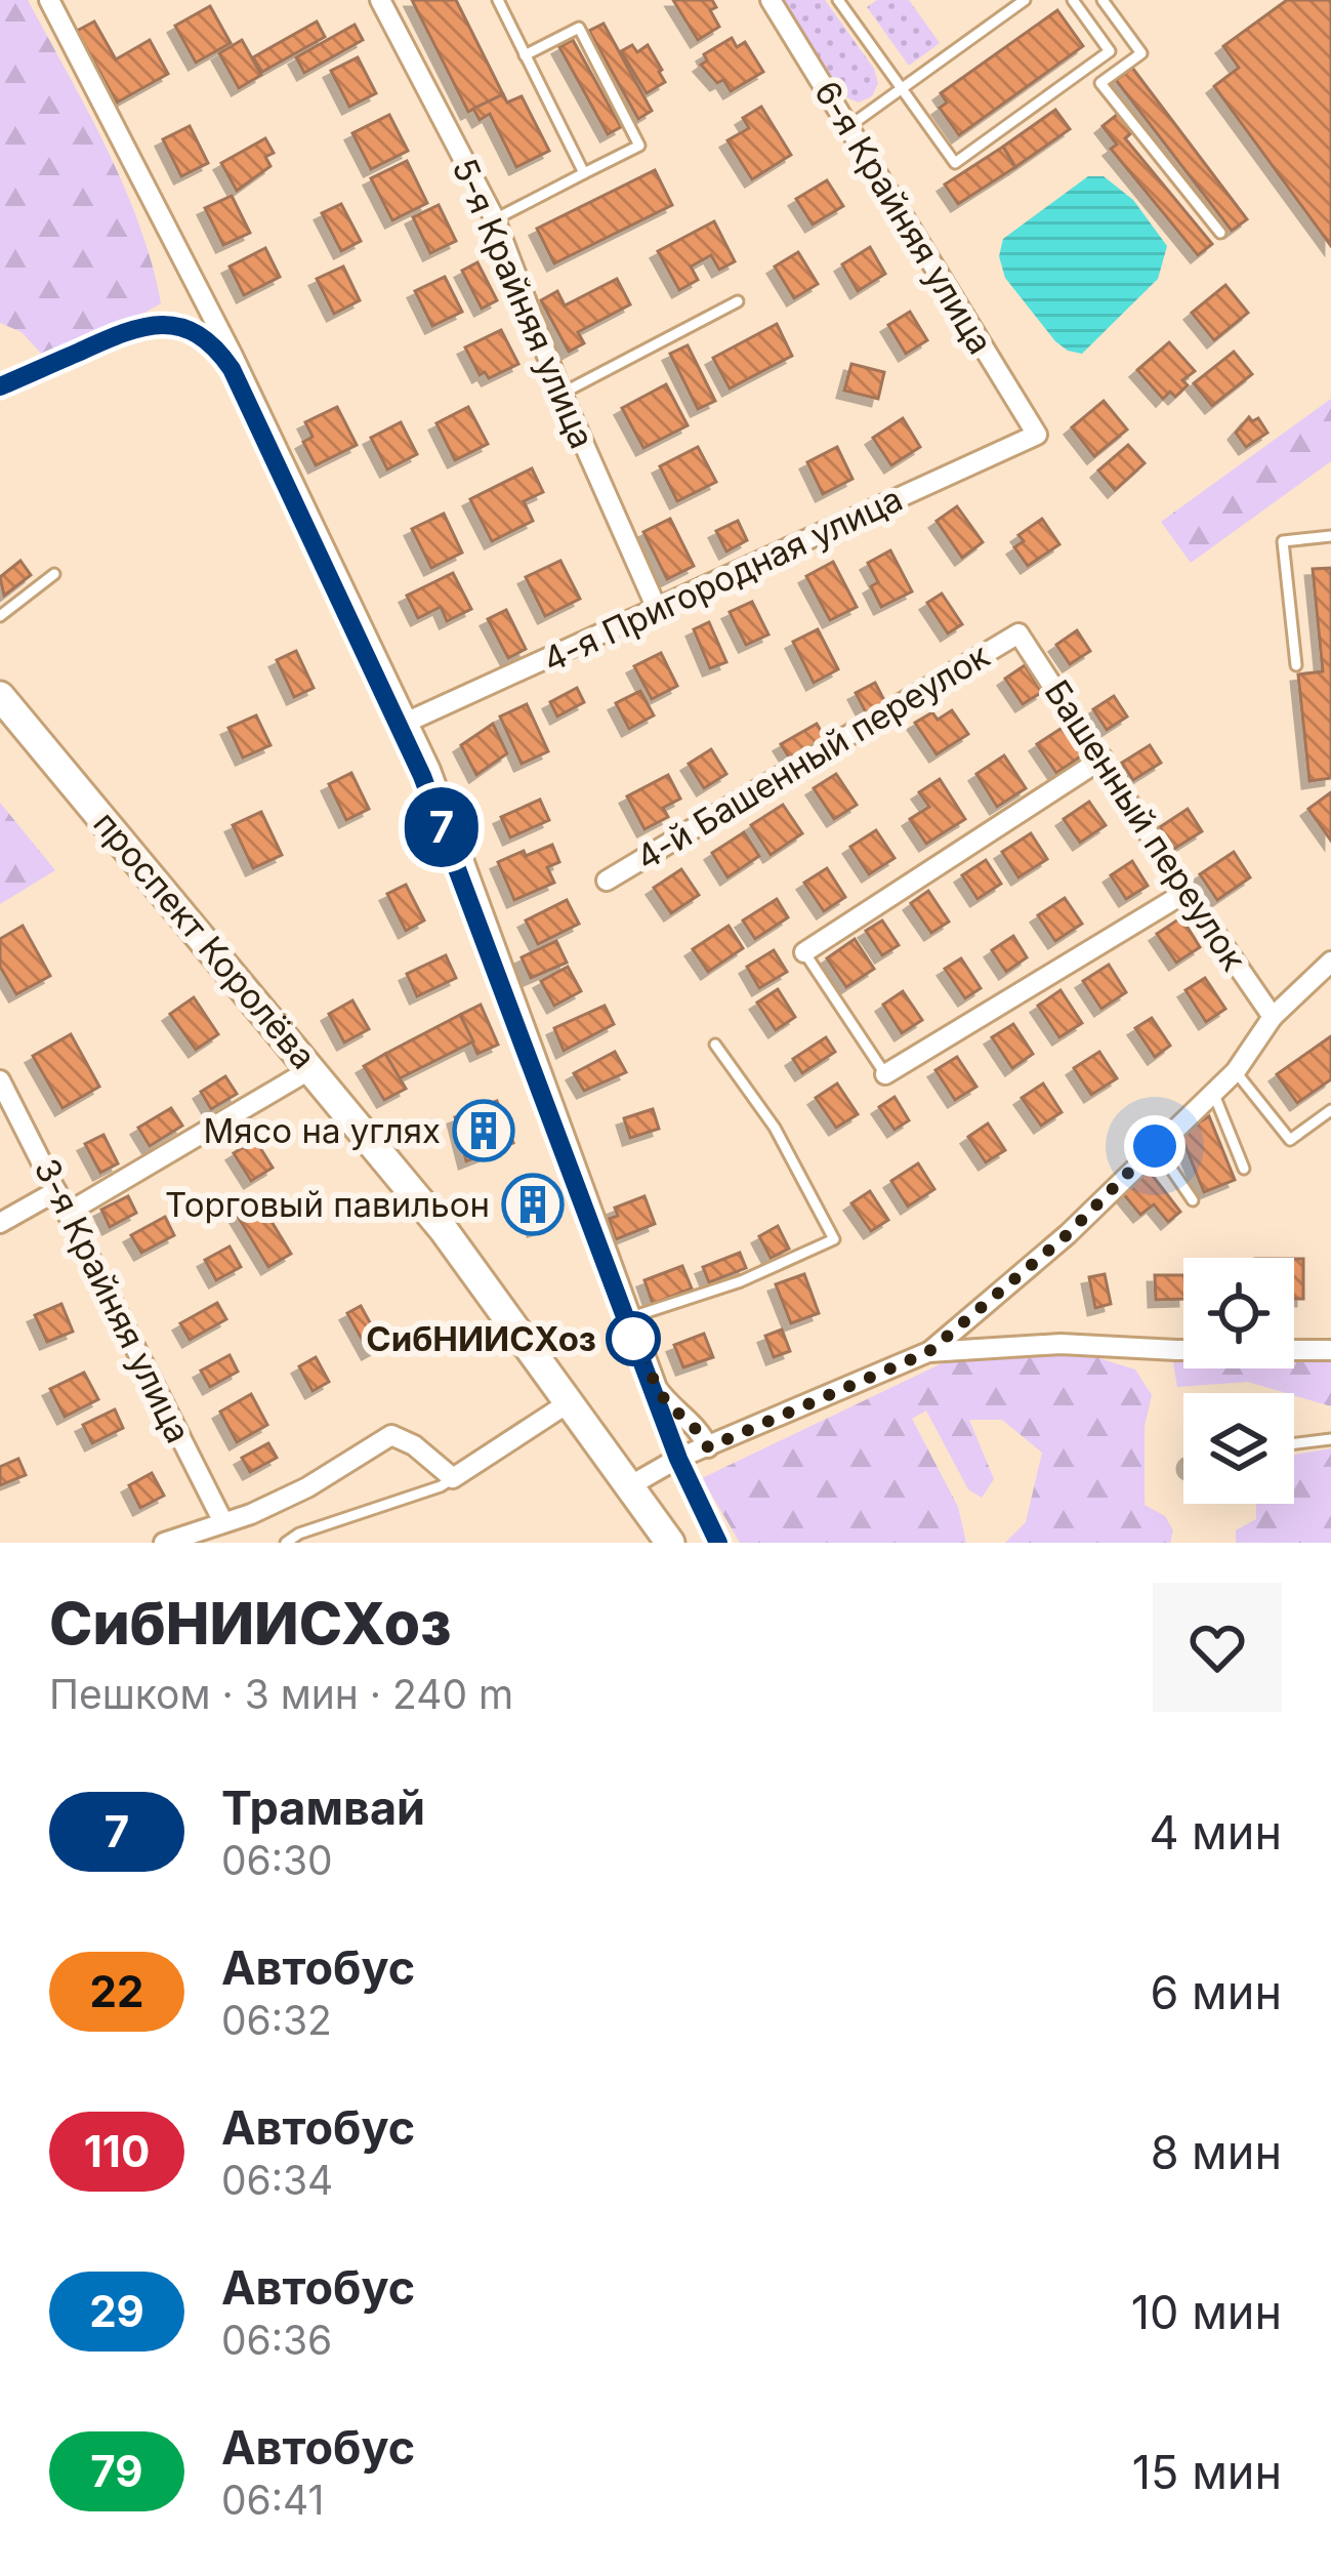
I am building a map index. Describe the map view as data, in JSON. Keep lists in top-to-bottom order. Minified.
{"streets":{"main road":["проспект Королёва"],"street":["6-я Крайняя улица","5-я Крайняя улица","4-я Пригородная улица","4-й Башенный переулок","Башенный переулок","3-я Крайняя улица"]},"crossings":[["6-я Крайняя улица","4-я Пригородная улица"],["5-я Крайняя улица","4-я Пригородная улица"],["4-й Башенный переулок","Башенный переулок"]],"places":{"building":["Мясо на углях","Торговый павильон"],"other":["СибНИИСХоз"]},"lines":["tram line 7"],"page":{"on_map":"7","heading":["СибНИИСХоз","Пешком · 3 мин · 240 m"],"list":[{"mark":"7","name":"Трамвай","note":"06:30","value":"4 мин"},{"mark":"22","name":"Автобус","note":"06:32","value":"6 мин"},{"mark":"110","name":"Автобус","note":"06:34","value":"8 мин"},{"mark":"29","name":"Автобус","note":"06:36","value":"10 мин"},{"mark":"79","name":"Автобус","note":"06:41","value":"15 мин"}]}}
